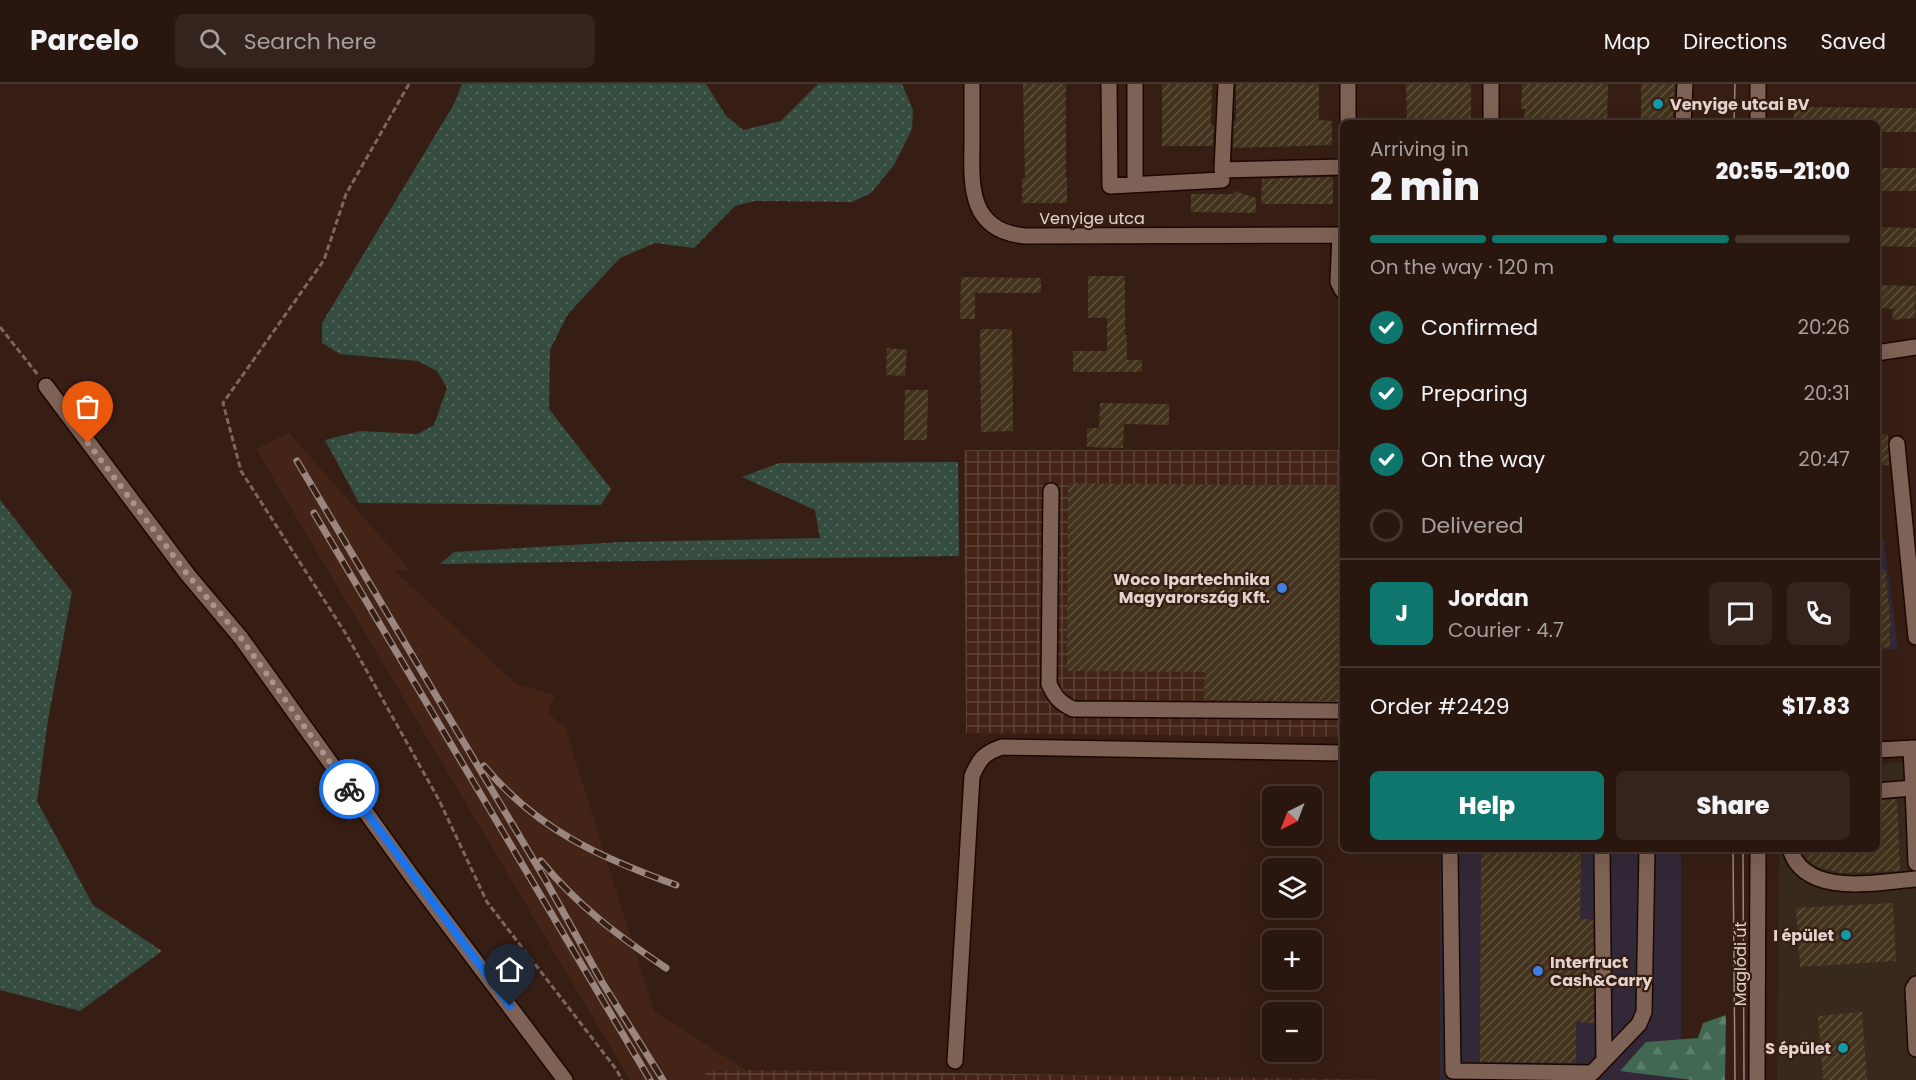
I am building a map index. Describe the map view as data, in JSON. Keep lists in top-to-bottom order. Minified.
{"streets":{"street":["Venyige utca","Maglódi út"]},"places":["Venyige utcai BV","Woco Ipartechnika Magyarország Kft.","I épület","Interfruct Cash&Carry","S épület"],"north":"bottom left","page":{"header":"Parcelo","search":"Search here","nav":["Map","Directions","Saved"],"heading":["2 min","Arriving in","20:55–21:00"],"panel":["Jordan","Courier · 4.7","Order #2429","$17.83"],"bar":"On the way · 120 m","list":[["Confirmed","20:26"],["Preparing","20:31"],["On the way","20:47"],"Delivered"],"round":"J","buttons":["Help","Share"],"map_buttons":["+","−"]}}
